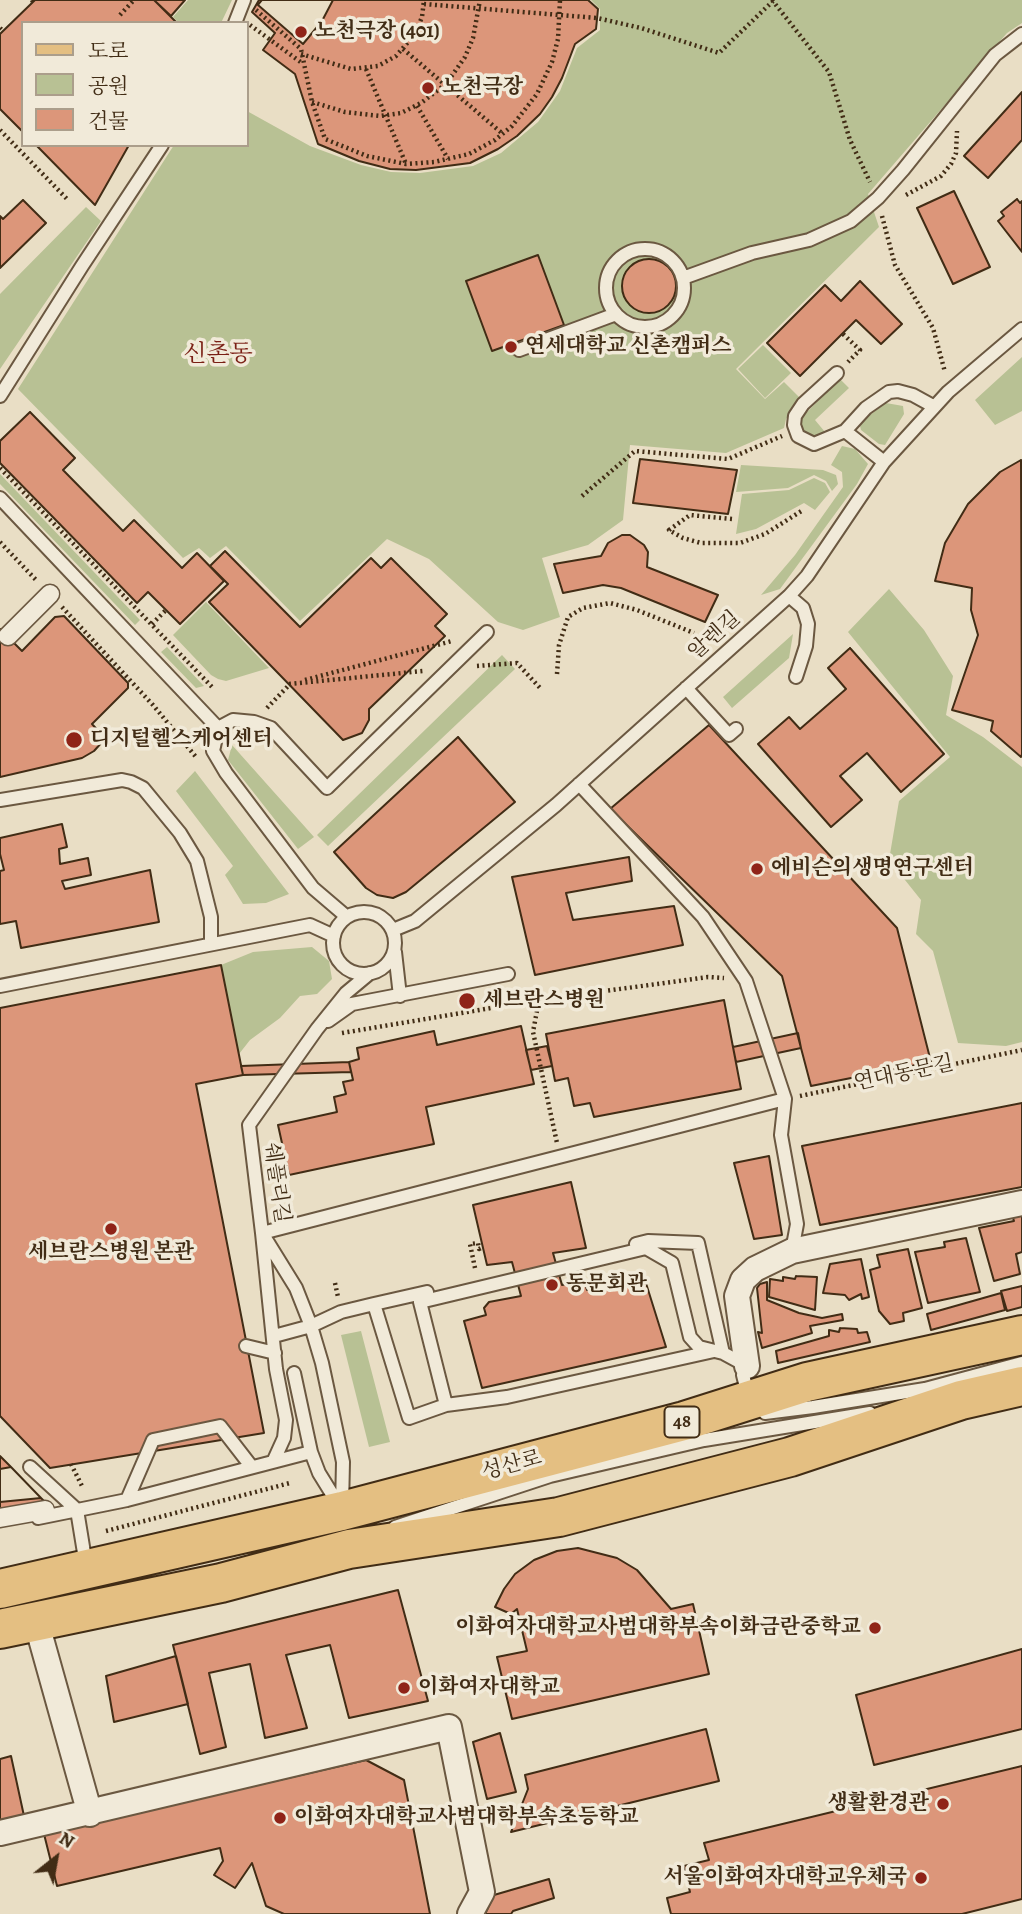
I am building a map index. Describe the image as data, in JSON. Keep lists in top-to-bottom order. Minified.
{"streets":{"main road":["48","성산로"],"lane":["알렌길","쉐플리길"],"path":["연대동문길"]},"crossings":[["알렌길","쉐플리길"],["쉐플리길","성산로"]],"districts":["신촌동"],"places":["노천극장 (401)","노천극장","연세대학교 신촌캠퍼스","디지털헬스케어센터","에비슨의생명연구센터","세브란스병원","세브란스병원 본관","동문회관","이화여자대학교사범대학부속이화금란중학교","이화여자대학교","생활환경관","이화여자대학교사범대학부속초등학교","서울이화여자대학교우체국"],"legend":["도로","공원","건물"],"north":"top right"}
